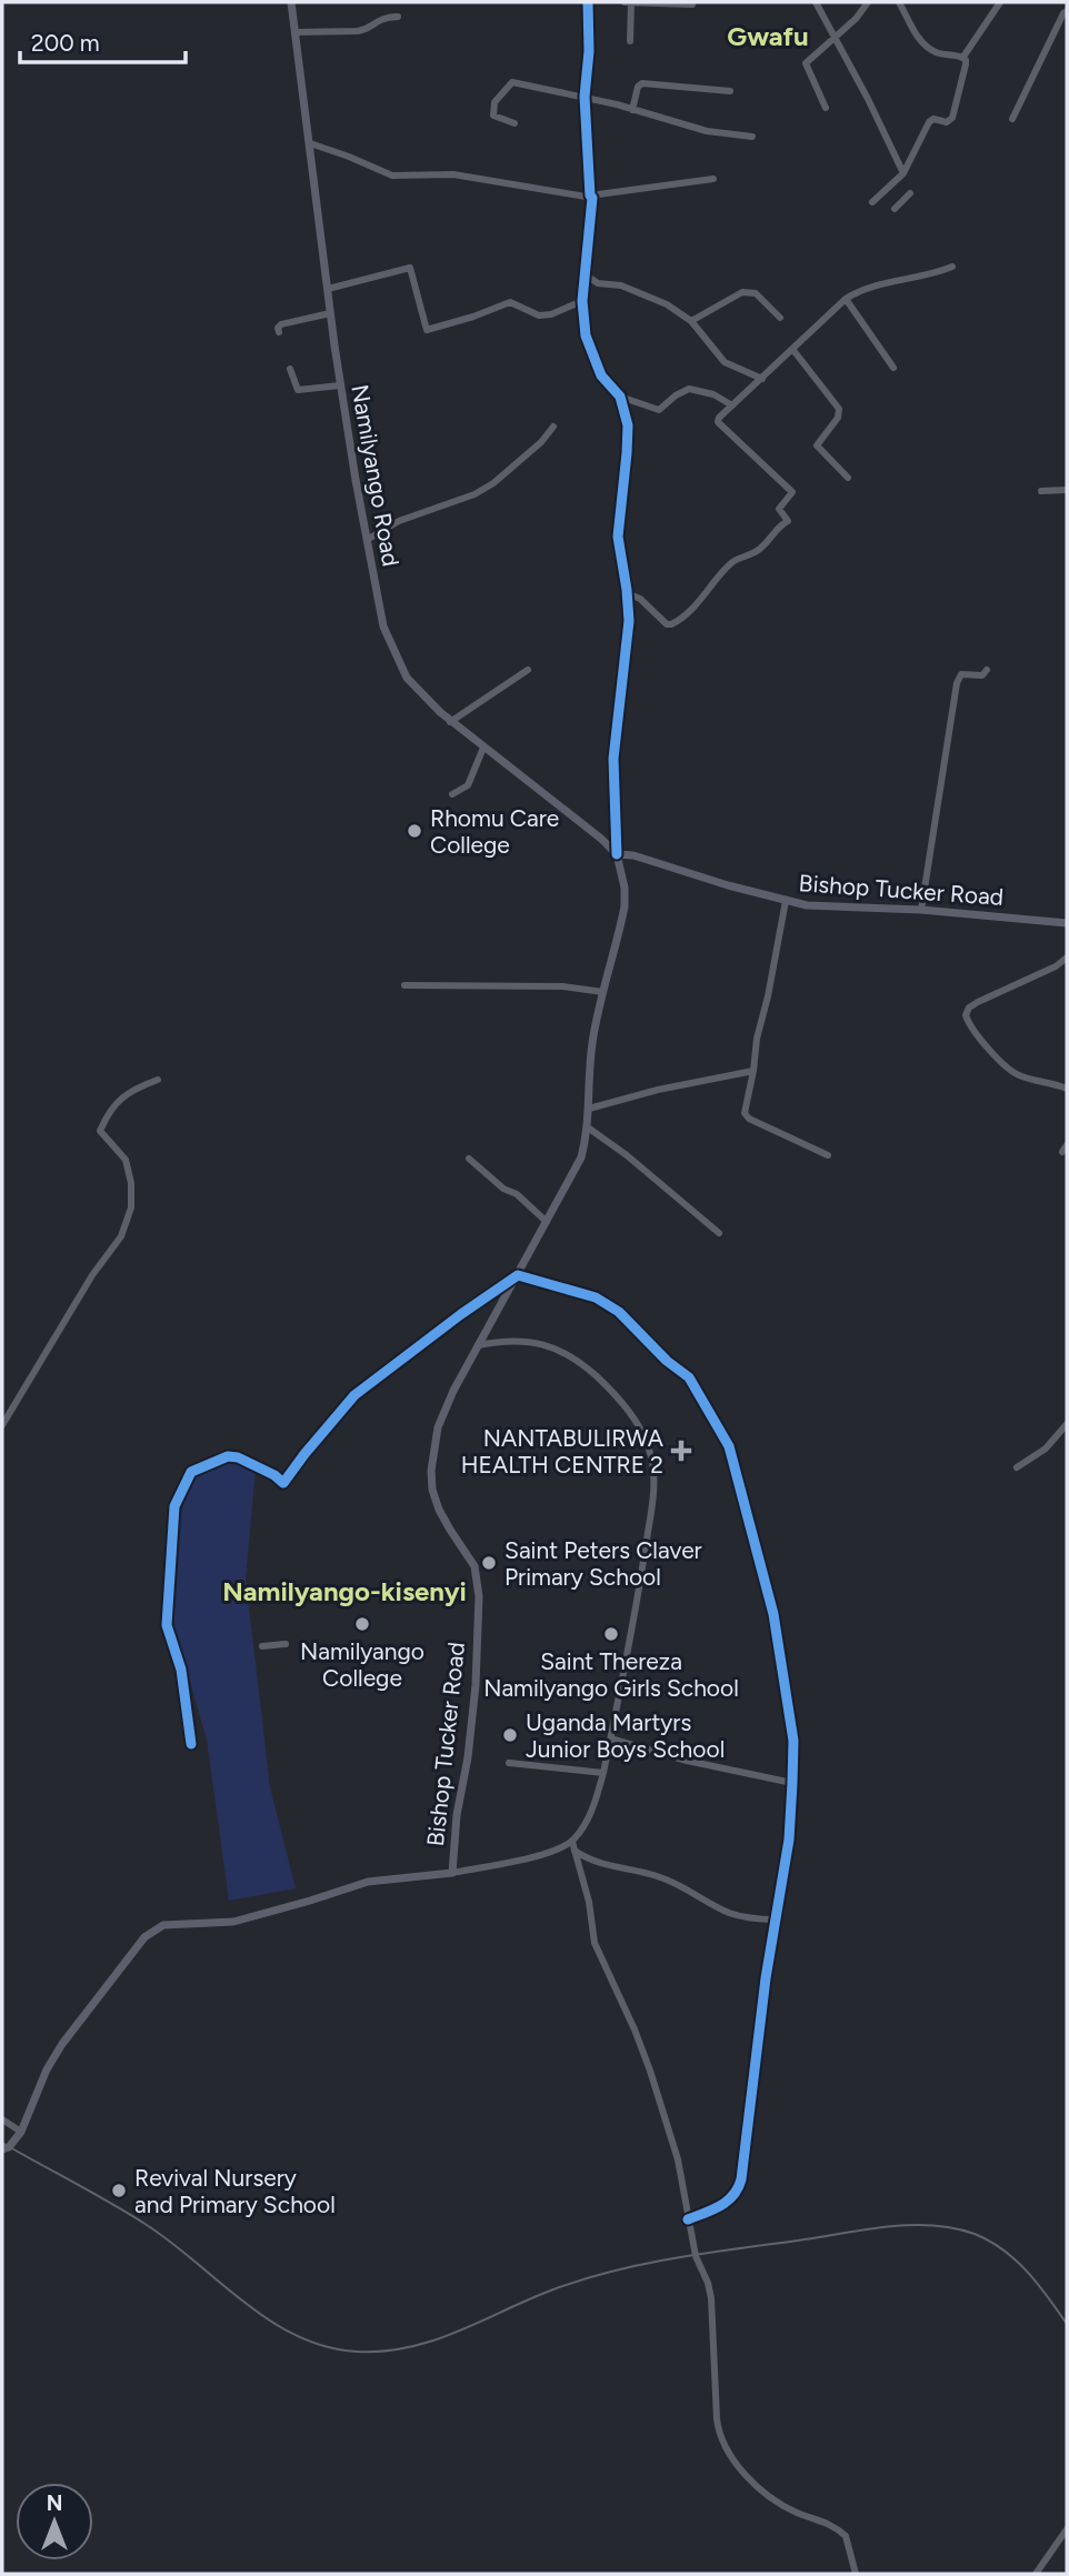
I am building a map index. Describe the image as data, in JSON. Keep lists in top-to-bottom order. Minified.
{"streets":{"main road":["Namilyango Road","Bishop Tucker Road"]},"crossings":[["Namilyango Road","Bishop Tucker Road"]],"districts":["Gwafu","Namilyango-kisenyi"],"places":{"other":["Rhomu Care College","Saint Peters Claver Primary School","Namilyango College","Saint Thereza Namilyango Girls School","Uganda Martyrs Junior Boys School","Revival Nursery and Primary School"],"health":["NANTABULIRWA HEALTH CENTRE 2"]},"scale_bar":"200 m","north":"top"}
